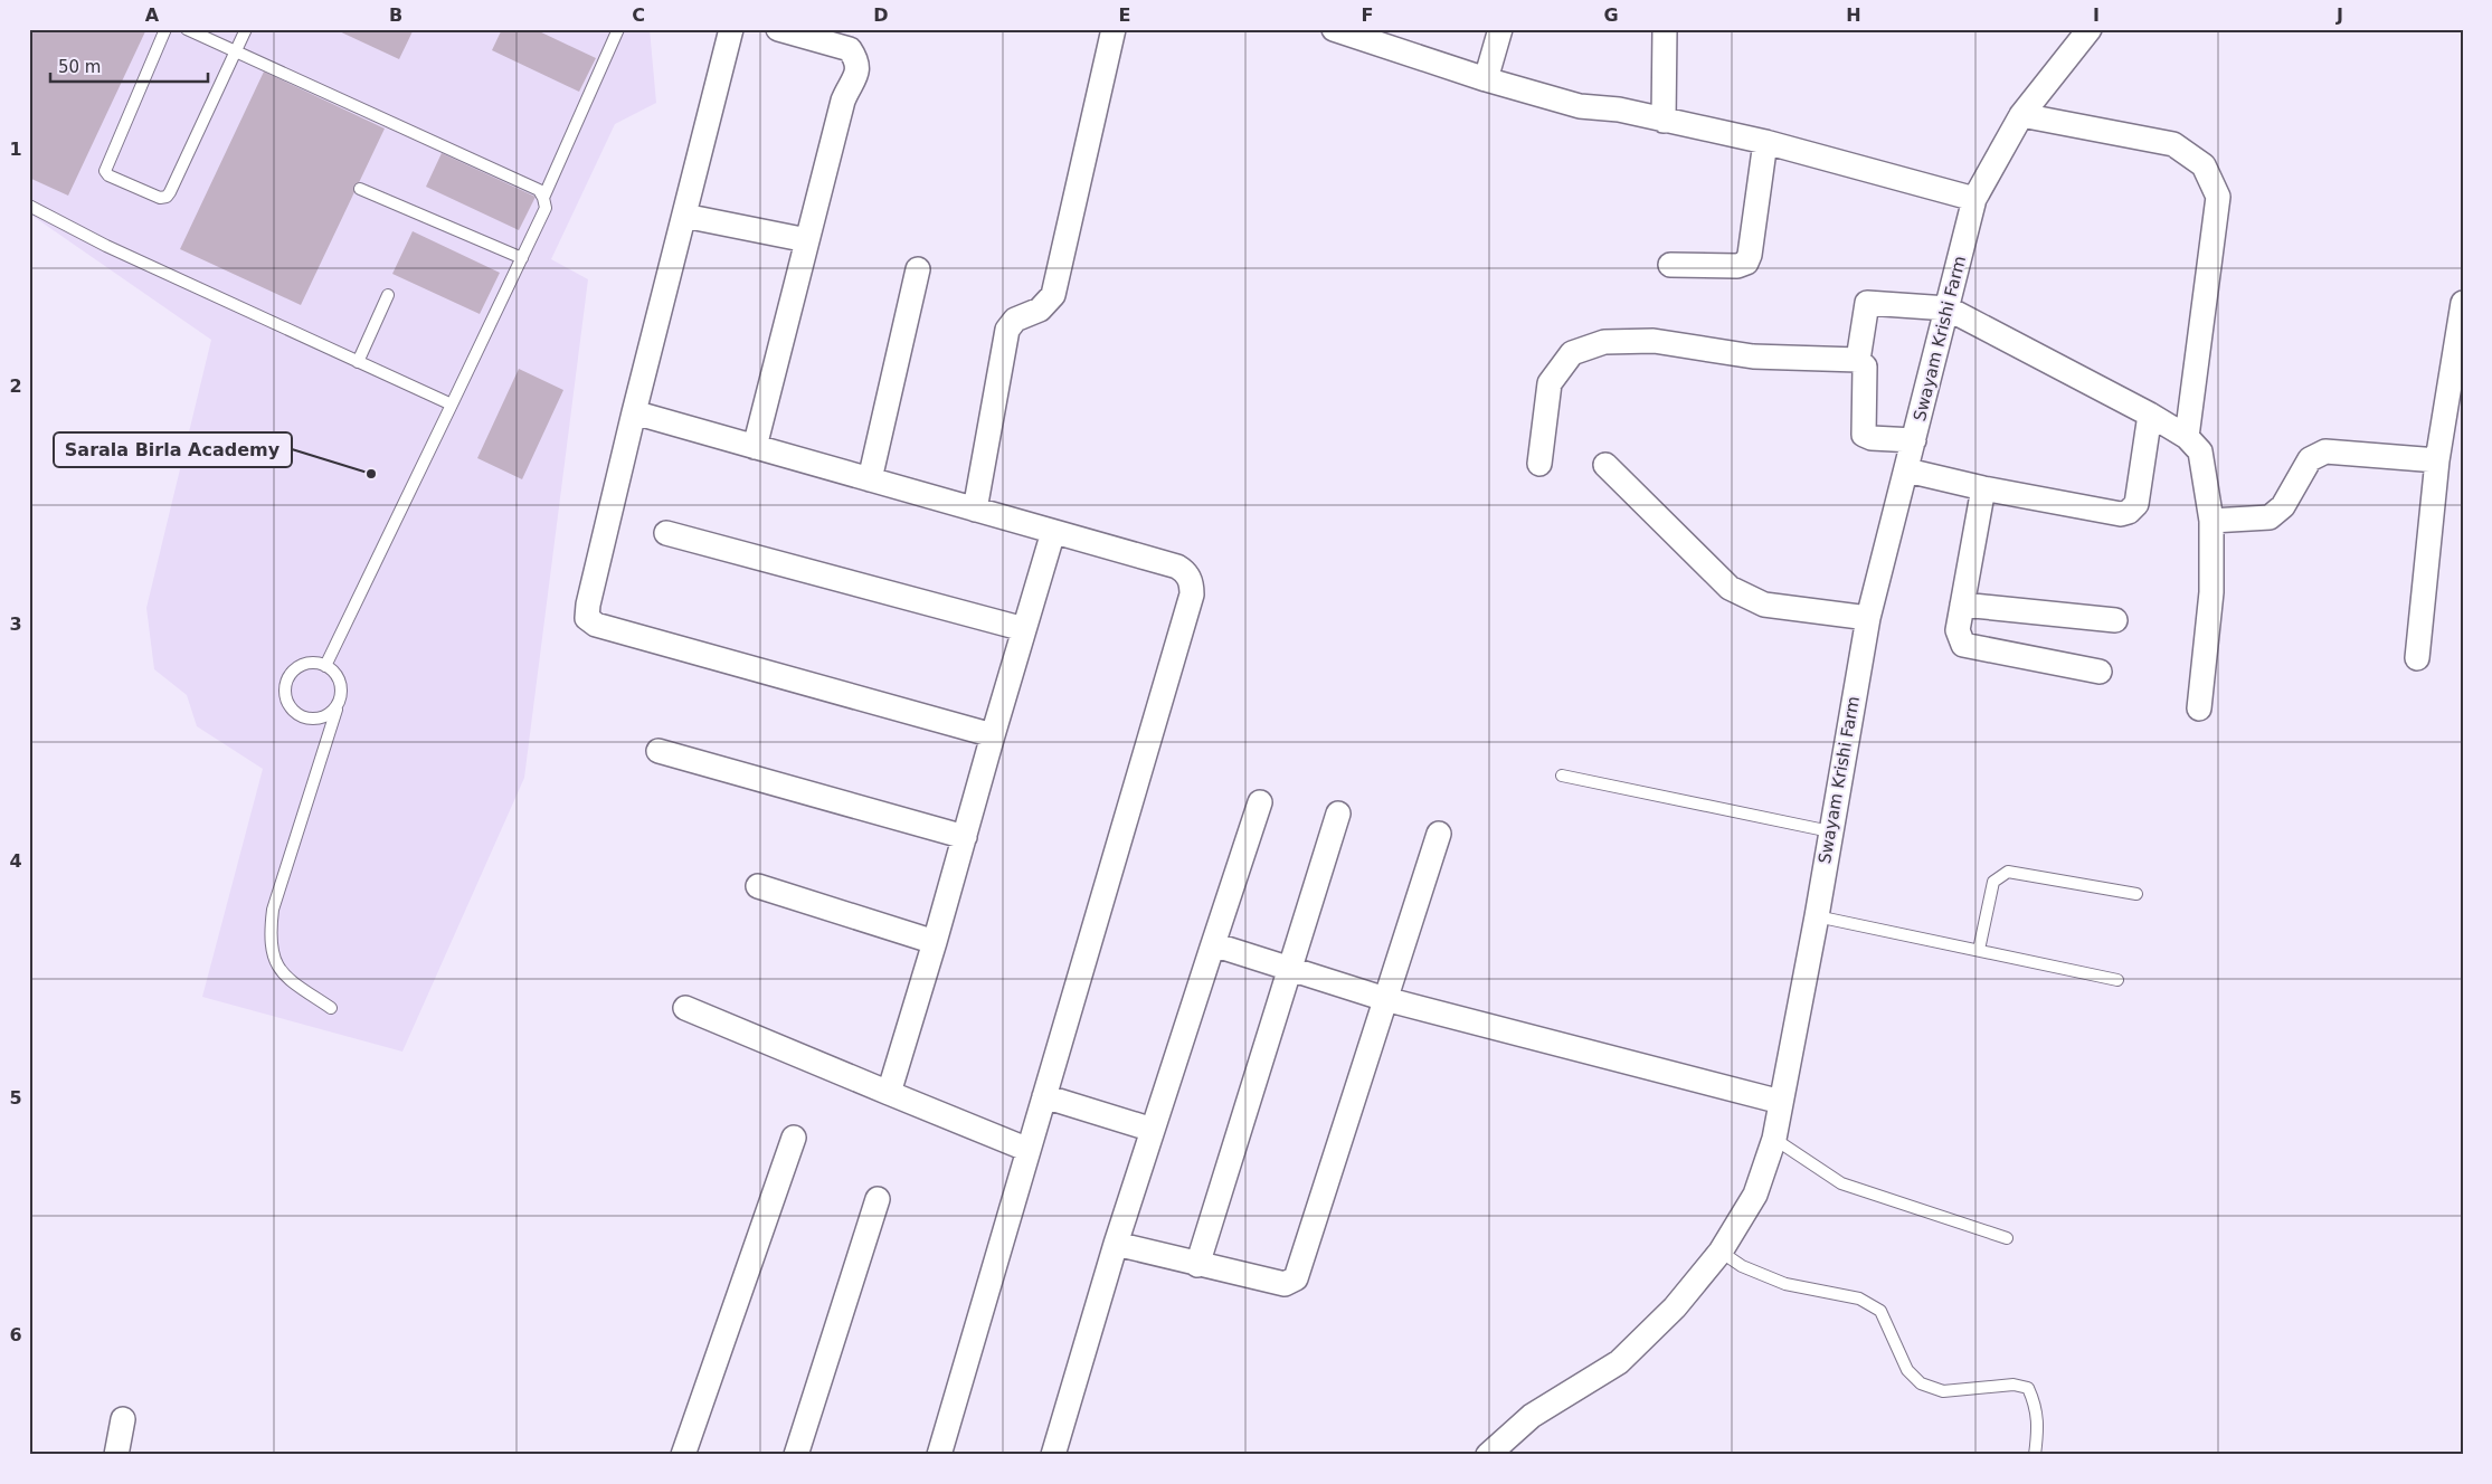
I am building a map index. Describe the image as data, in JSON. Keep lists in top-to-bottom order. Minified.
{"streets":{"street":["Swayam Krishi Farm"]},"places":["Sarala Birla Academy"],"scale_bar":"50 m","grid":{"columns":["A","B","C","D","E","F","G","H","I","J"],"rows":["1","2","3","4","5","6"]}}
